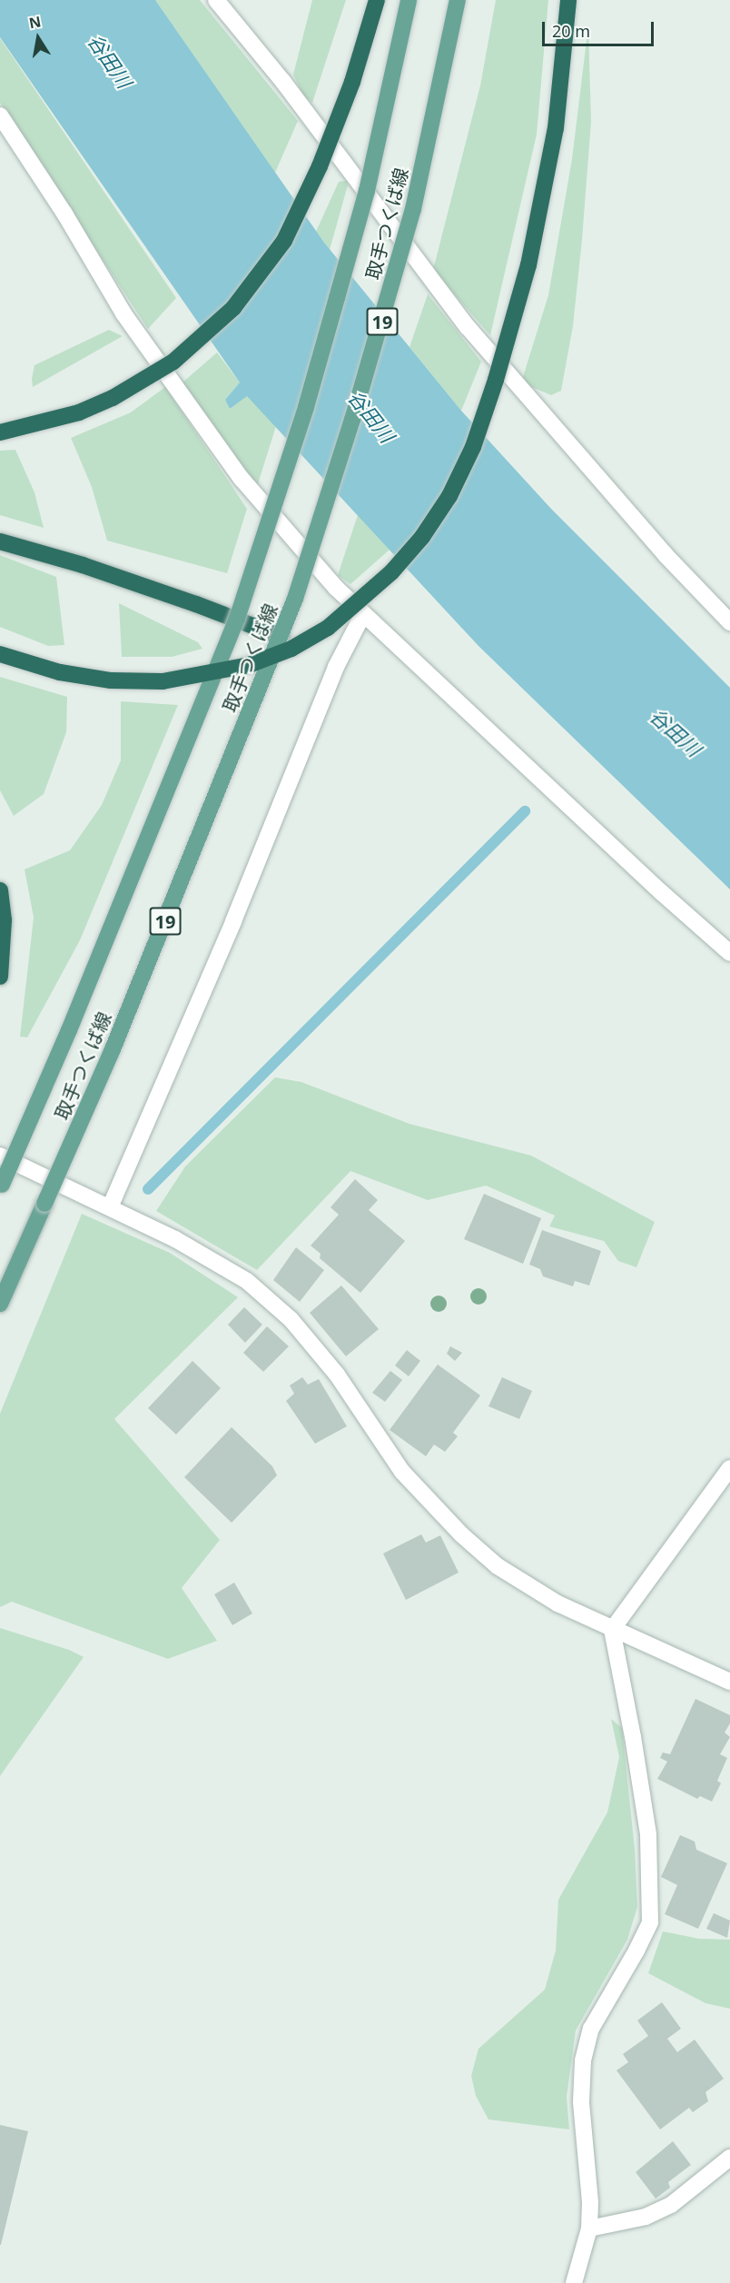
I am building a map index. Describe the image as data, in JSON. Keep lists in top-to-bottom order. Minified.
{"streets":{"main road":["取手つくば線","19"]},"water":["谷田川"],"scale_bar":"20 m","north":"top"}
